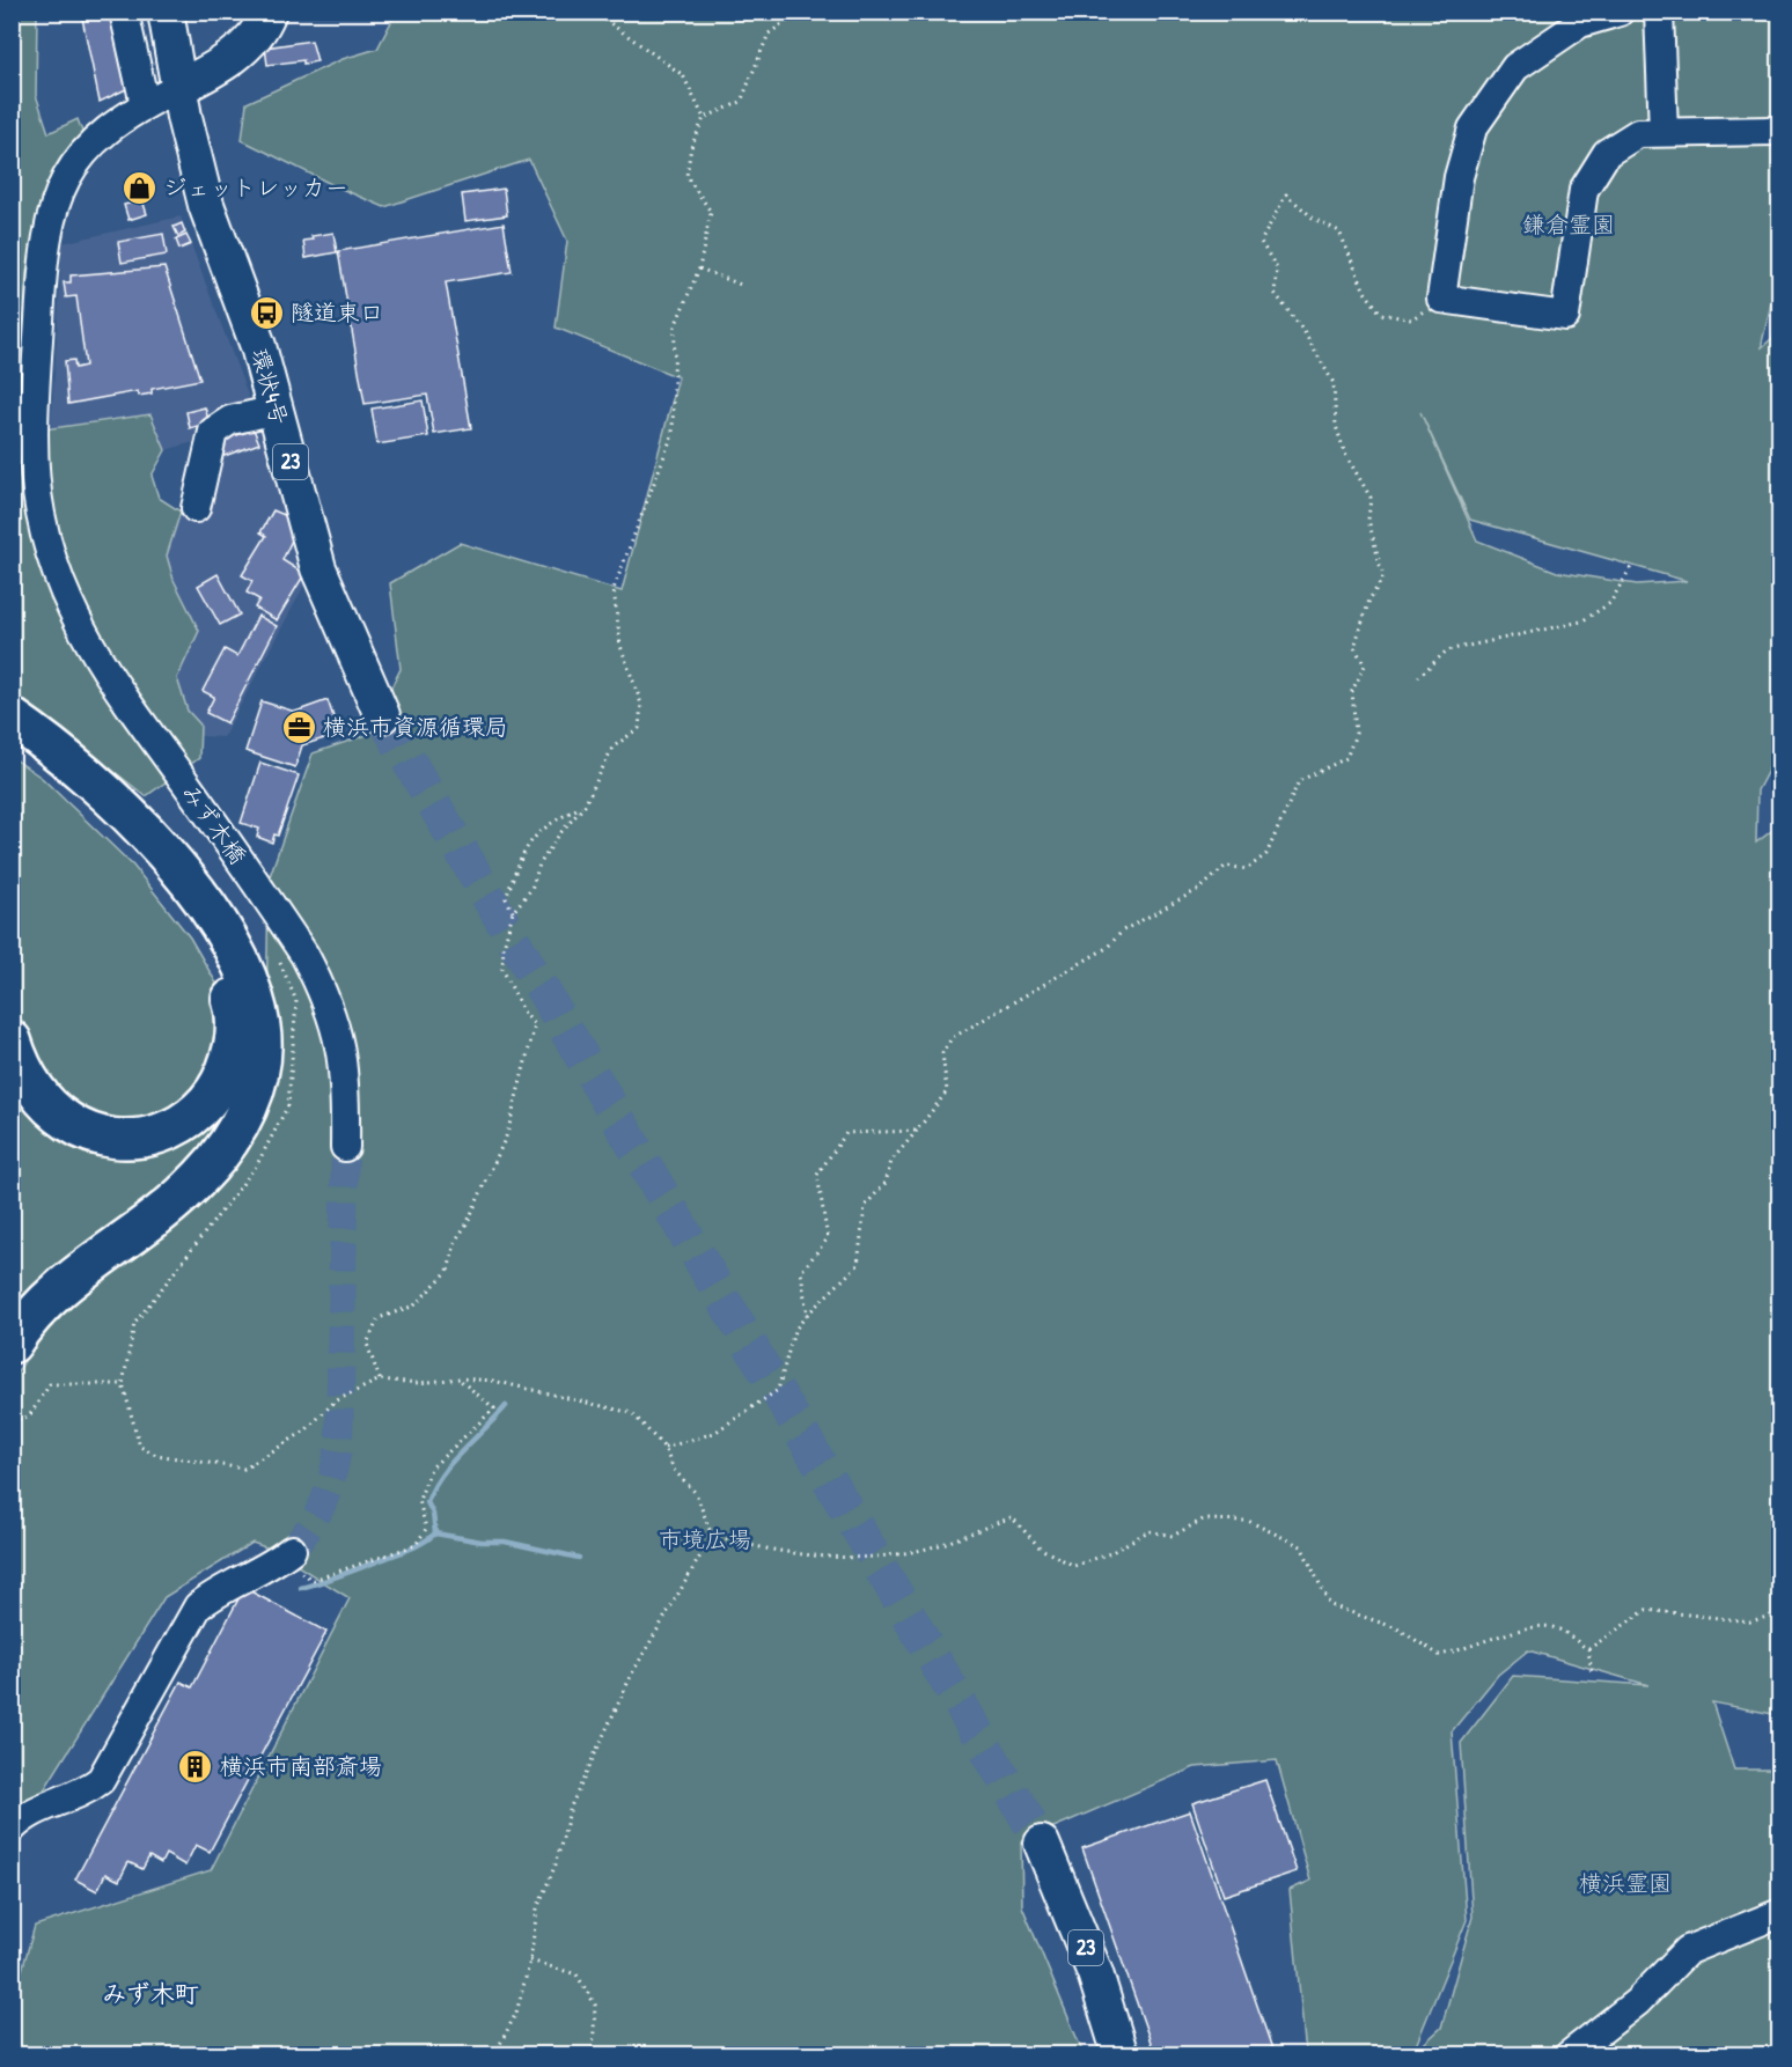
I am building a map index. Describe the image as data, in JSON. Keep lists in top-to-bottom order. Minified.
{"streets":{"main road":["環状4号","23"],"street":["みず木橋"]},"crossings":[["環状4号","みず木橋"]],"districts":["みず木町"],"parks":["鎌倉霊園","市境広場","横浜霊園"],"places":{"shop":["ジェットレッカー"],"bus stop":["隧道東口"],"office":["横浜市資源循環局"],"building":["横浜市南部斎場"]}}
